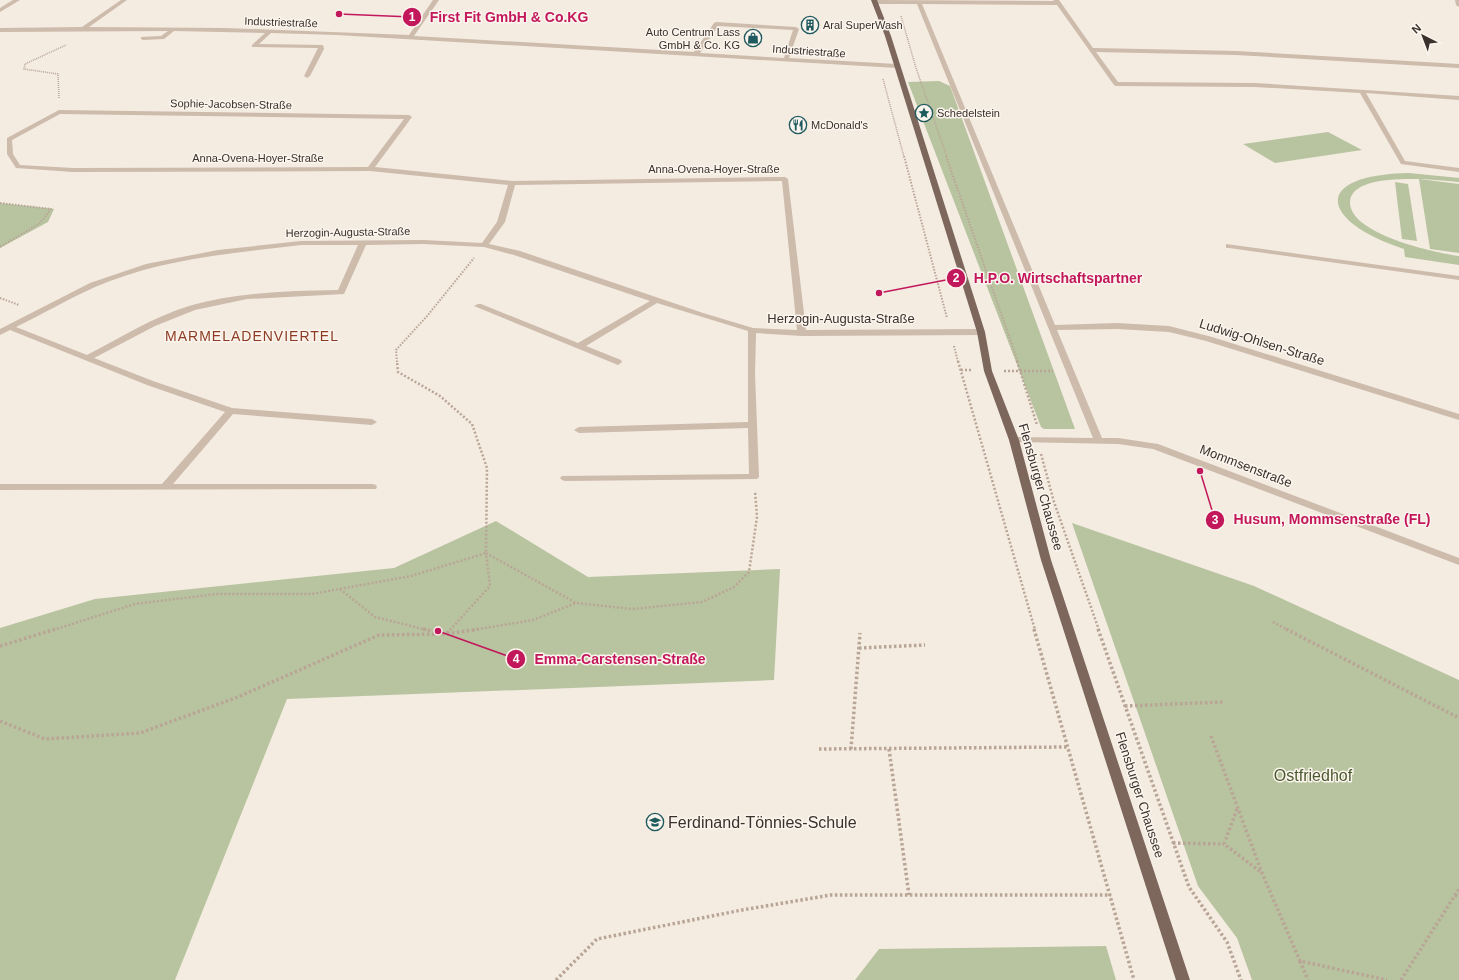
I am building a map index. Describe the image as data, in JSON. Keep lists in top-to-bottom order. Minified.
{"streets":{"main road":["Flensburger Chaussee"],"street":["Industriestraße","Sophie-Jacobsen-Straße","Anna-Ovena-Hoyer-Straße","Herzogin-Augusta-Straße","Ludwig-Ohlsen-Straße","Mommsenstraße"]},"crossings":[["Industriestraße","Flensburger Chaussee"],["Sophie-Jacobsen-Straße","Anna-Ovena-Hoyer-Straße"],["Anna-Ovena-Hoyer-Straße","Herzogin-Augusta-Straße"],["Herzogin-Augusta-Straße","Flensburger Chaussee"],["Mommsenstraße","Flensburger Chaussee"]],"districts":["MARMELADENVIERTEL"],"parks":["Ostfriedhof"],"places":{"other":["First Fit GmbH & Co.KG","H.P.O. Wirtschaftspartner","Husum, Mommsenstraße (FL)","Emma-Carstensen-Straße"],"building":["Aral SuperWash"],"shop":["Auto Centrum Lass GmbH & Co. KG"],"place":["Schedelstein"],"restaurant":["McDonald's"],"school or university":["Ferdinand-Tönnies-Schule"]},"north":"top left"}
